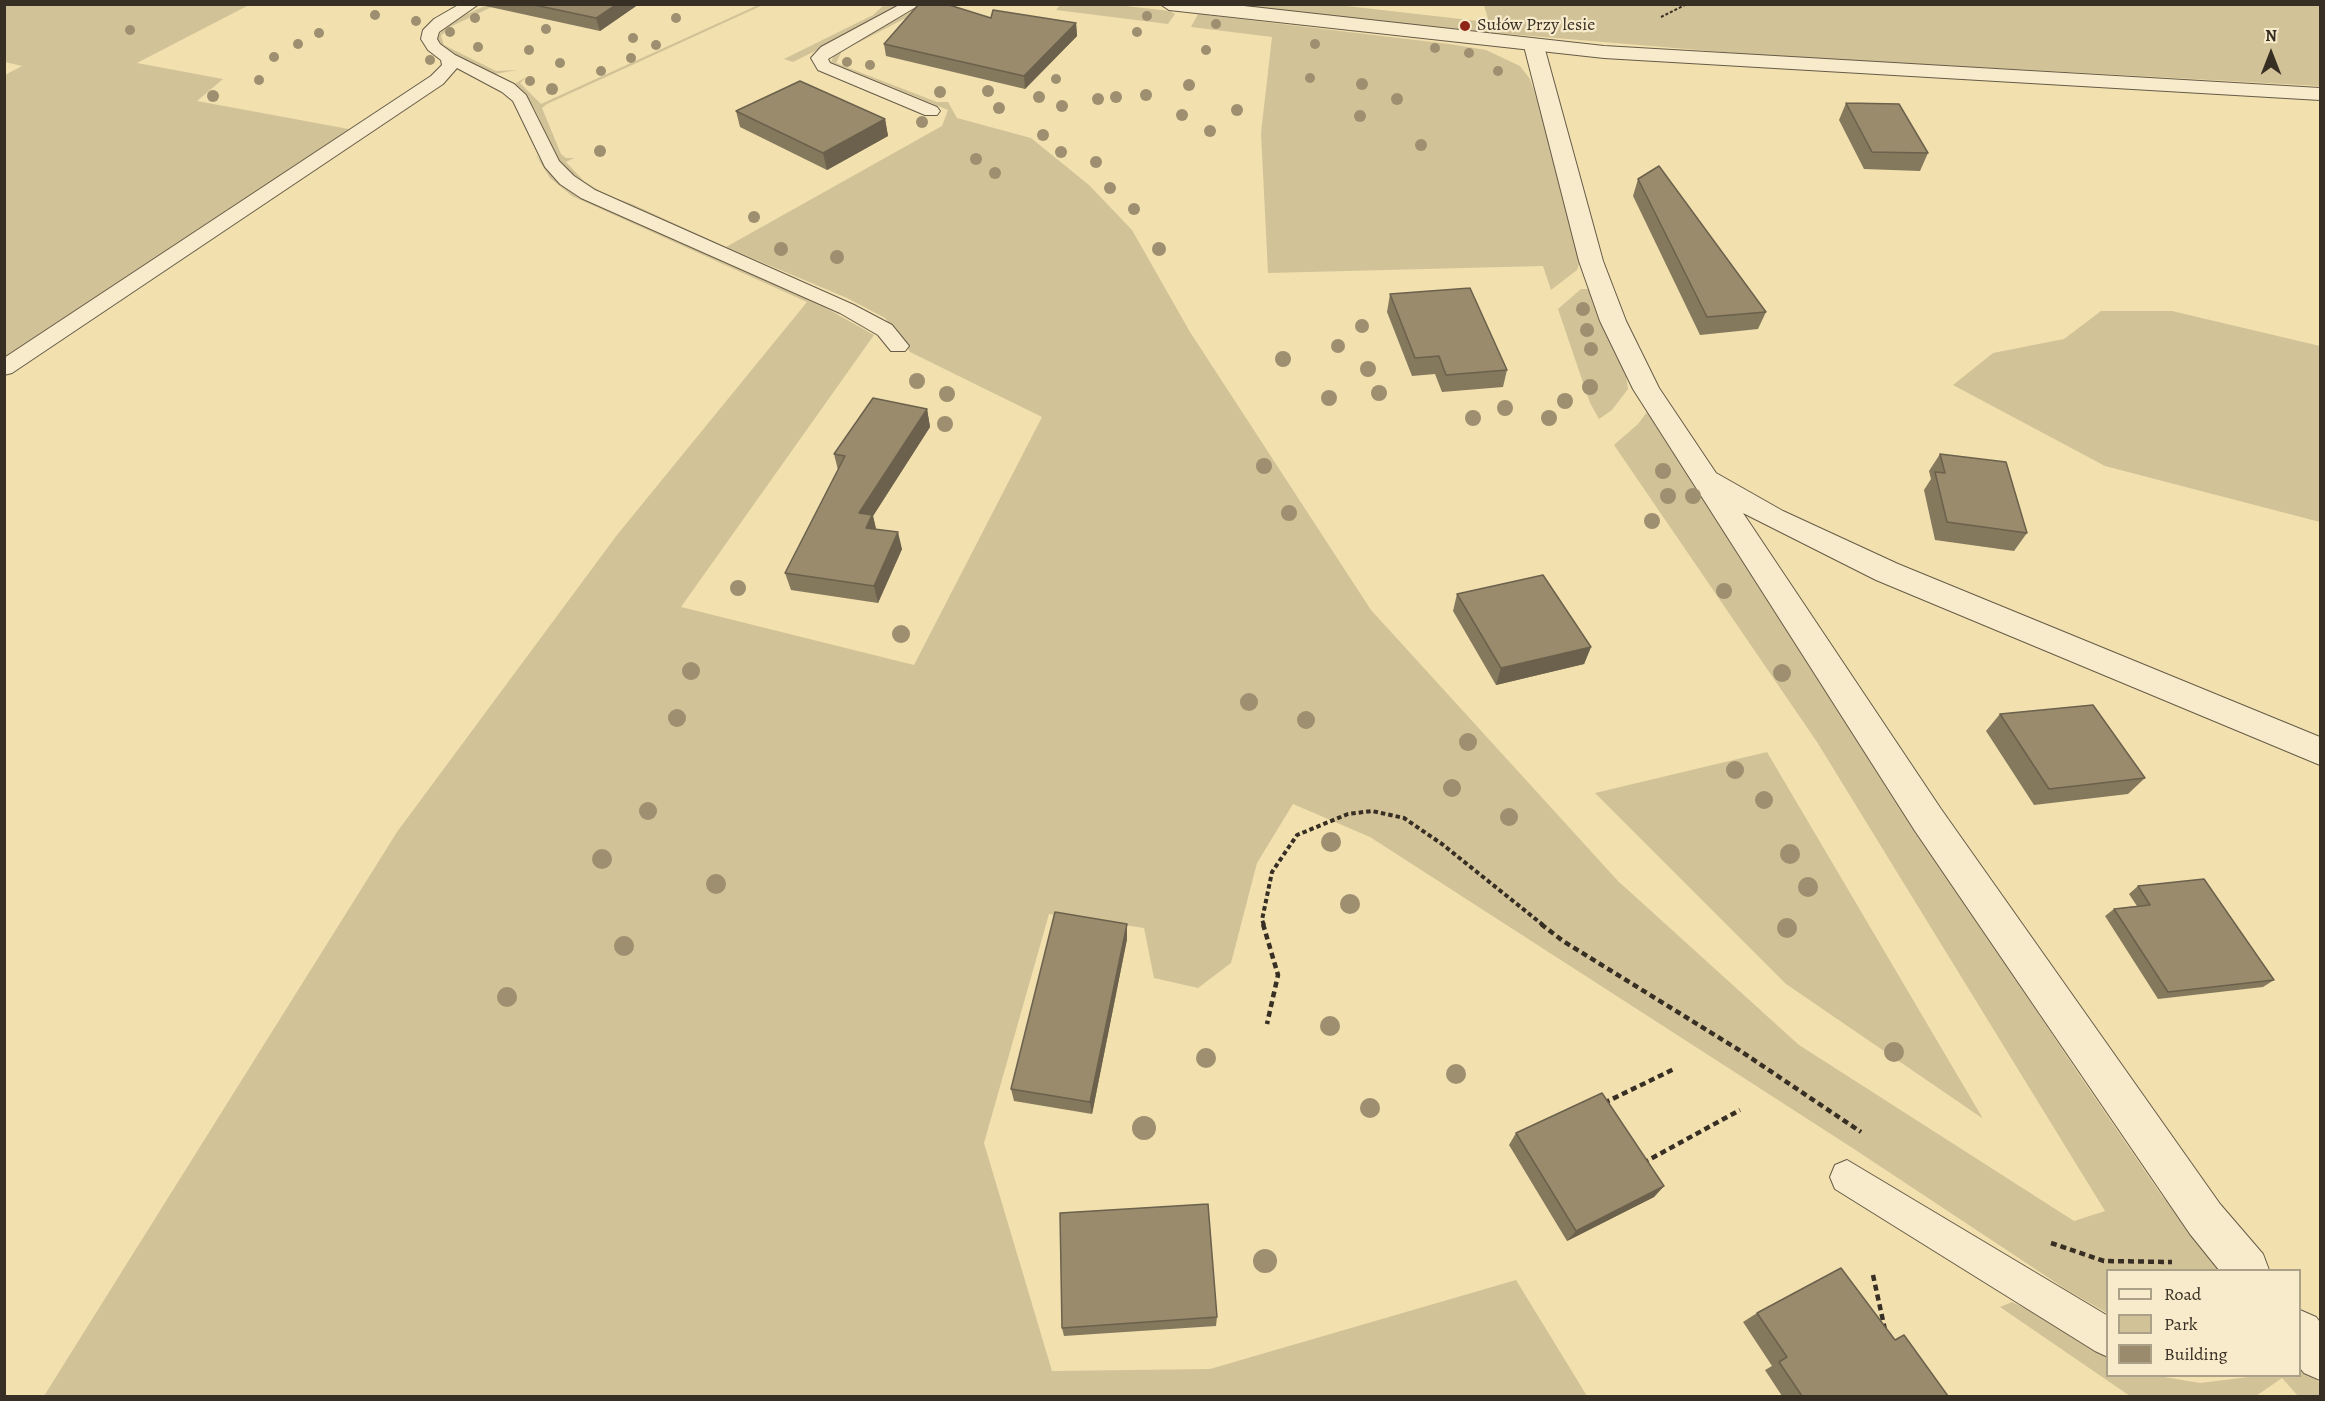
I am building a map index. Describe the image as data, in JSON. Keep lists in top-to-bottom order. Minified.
{"places":["Sułów Przy lesie"],"legend":["Road","Park","Building"],"north":"top"}
